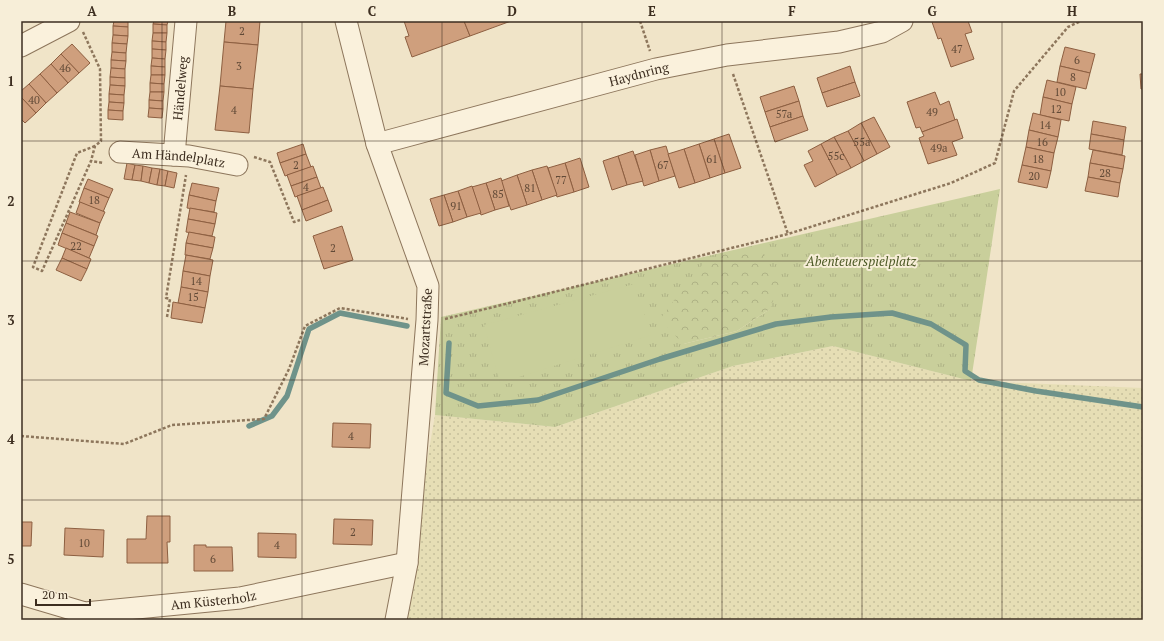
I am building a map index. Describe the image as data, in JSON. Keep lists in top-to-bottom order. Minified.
{"streets":{"street":["Haydnring","Händelweg","Am Händelplatz","Mozartstraße","Am Küsterholz"]},"crossings":[["Haydnring","Mozartstraße"],["Händelweg","Am Händelplatz"],["Mozartstraße","Am Küsterholz"]],"parks":["Abenteuerspielplatz"],"house_numbers":["2","47","6","3","46","8","10","40","12","4","49","57a","14","55a","16","49a","55c","61","18","2","67","28","20","77","4","81","85","18","91","22","2","14","15","4","2","10","4","6"],"scale_bar":"20 m","grid":{"columns":["A","B","C","D","E","F","G","H"],"rows":["1","2","3","4","5"]}}
